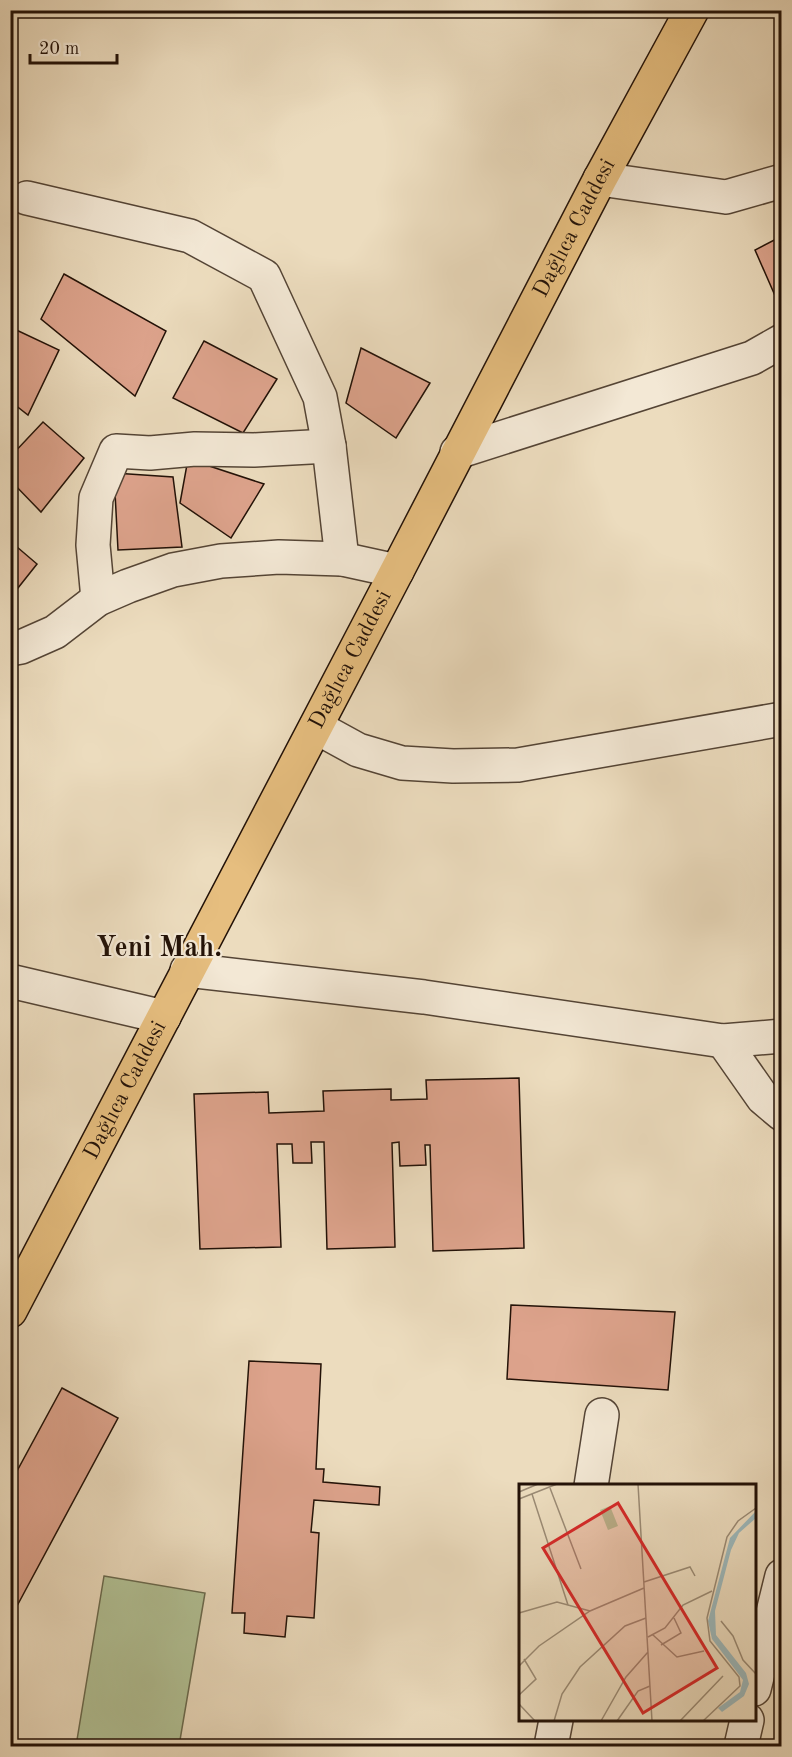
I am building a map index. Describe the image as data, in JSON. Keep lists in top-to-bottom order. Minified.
{"streets":{"main road":["Dağlıca Caddesi"]},"districts":["Yeni Mah."],"scale_bar":"20 m"}
